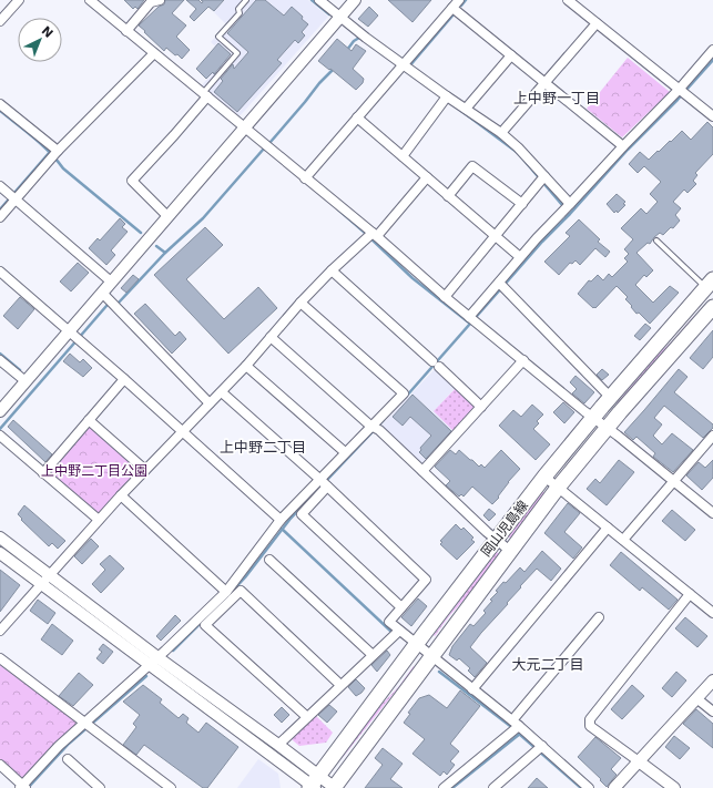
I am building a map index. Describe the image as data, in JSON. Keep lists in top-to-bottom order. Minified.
{"streets":{"main road":["岡山児島線"]},"districts":["上中野一丁目","上中野二丁目","大元二丁目"],"parks":["上中野二丁目公園"],"north":"top right"}
